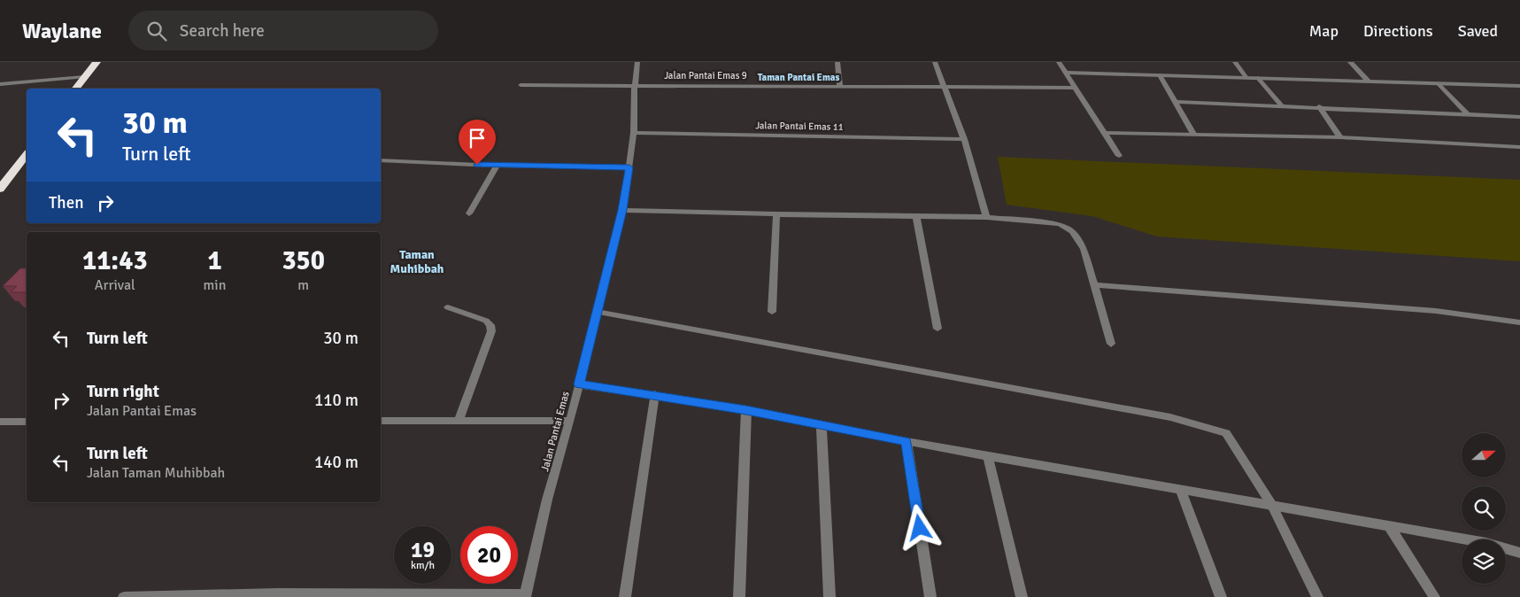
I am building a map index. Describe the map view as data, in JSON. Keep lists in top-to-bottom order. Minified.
{"streets":{"street":["Jalan Pantai Emas 9","Jalan Pantai Emas 11","Jalan Pantai Emas"]},"crossings":[["Jalan Pantai Emas 9","Jalan Pantai Emas"],["Jalan Pantai Emas 11","Jalan Pantai Emas"]],"districts":["Taman Pantai Emas","Taman Muhibbah"],"north":"right","page":{"header":"Waylane","search":"Search here","nav":["Map","Directions","Saved"],"turn":["30 m","Turn left"],"then":"Then","eta":["11:43","Arrival","1","min","350","m"],"list":[{"name":"Turn left","value":"30 m"},{"name":"Turn right","note":"Jalan Pantai Emas","value":"110 m"},{"name":"Turn left","note":"Jalan Taman Muhibbah","value":"140 m"}],"speed":"19 km/h","limit":"20"}}
